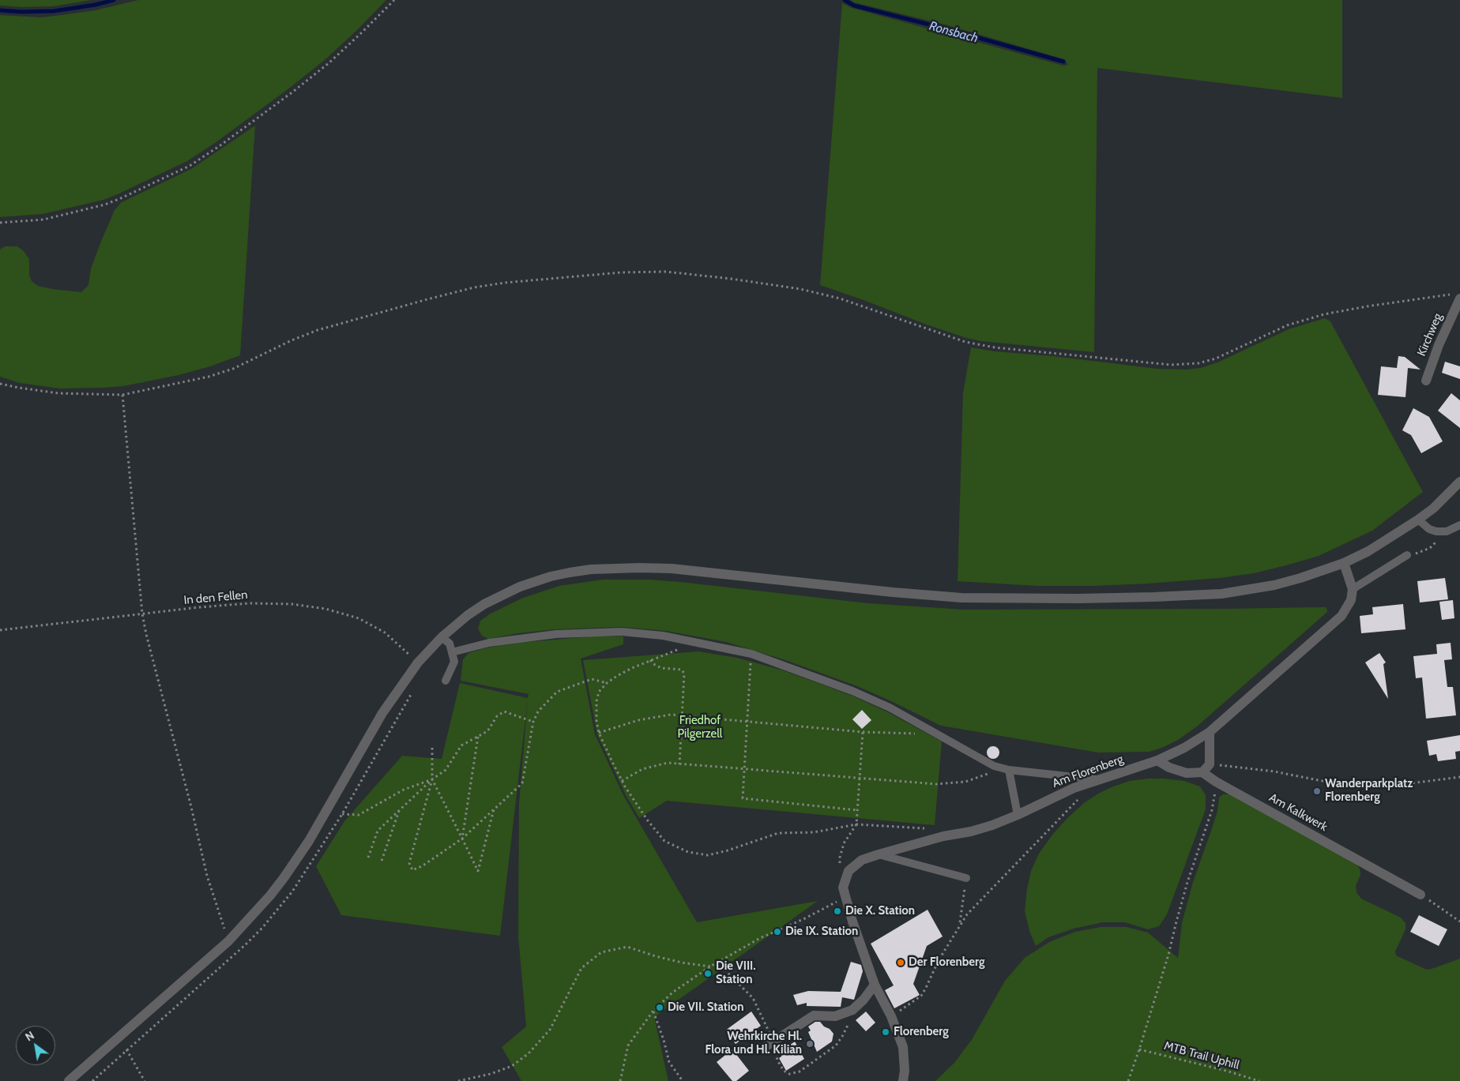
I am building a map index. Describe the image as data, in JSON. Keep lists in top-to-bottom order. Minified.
{"streets":{"street":["Kirchweg","Am Florenberg","Am Kalkwerk"],"path":["In den Fellen","MTB Trail Uphill"]},"water":["Ronsbach"],"parks":["Friedhof Pilgerzell"],"places":["Wanderparkplatz Florenberg","Die X. Station","Die IX. Station","Der Florenberg","Die VIII. Station","Die VII. Station","Florenberg","Wehrkirche Hl. Flora und Hl. Kilian"],"north":"top left"}
